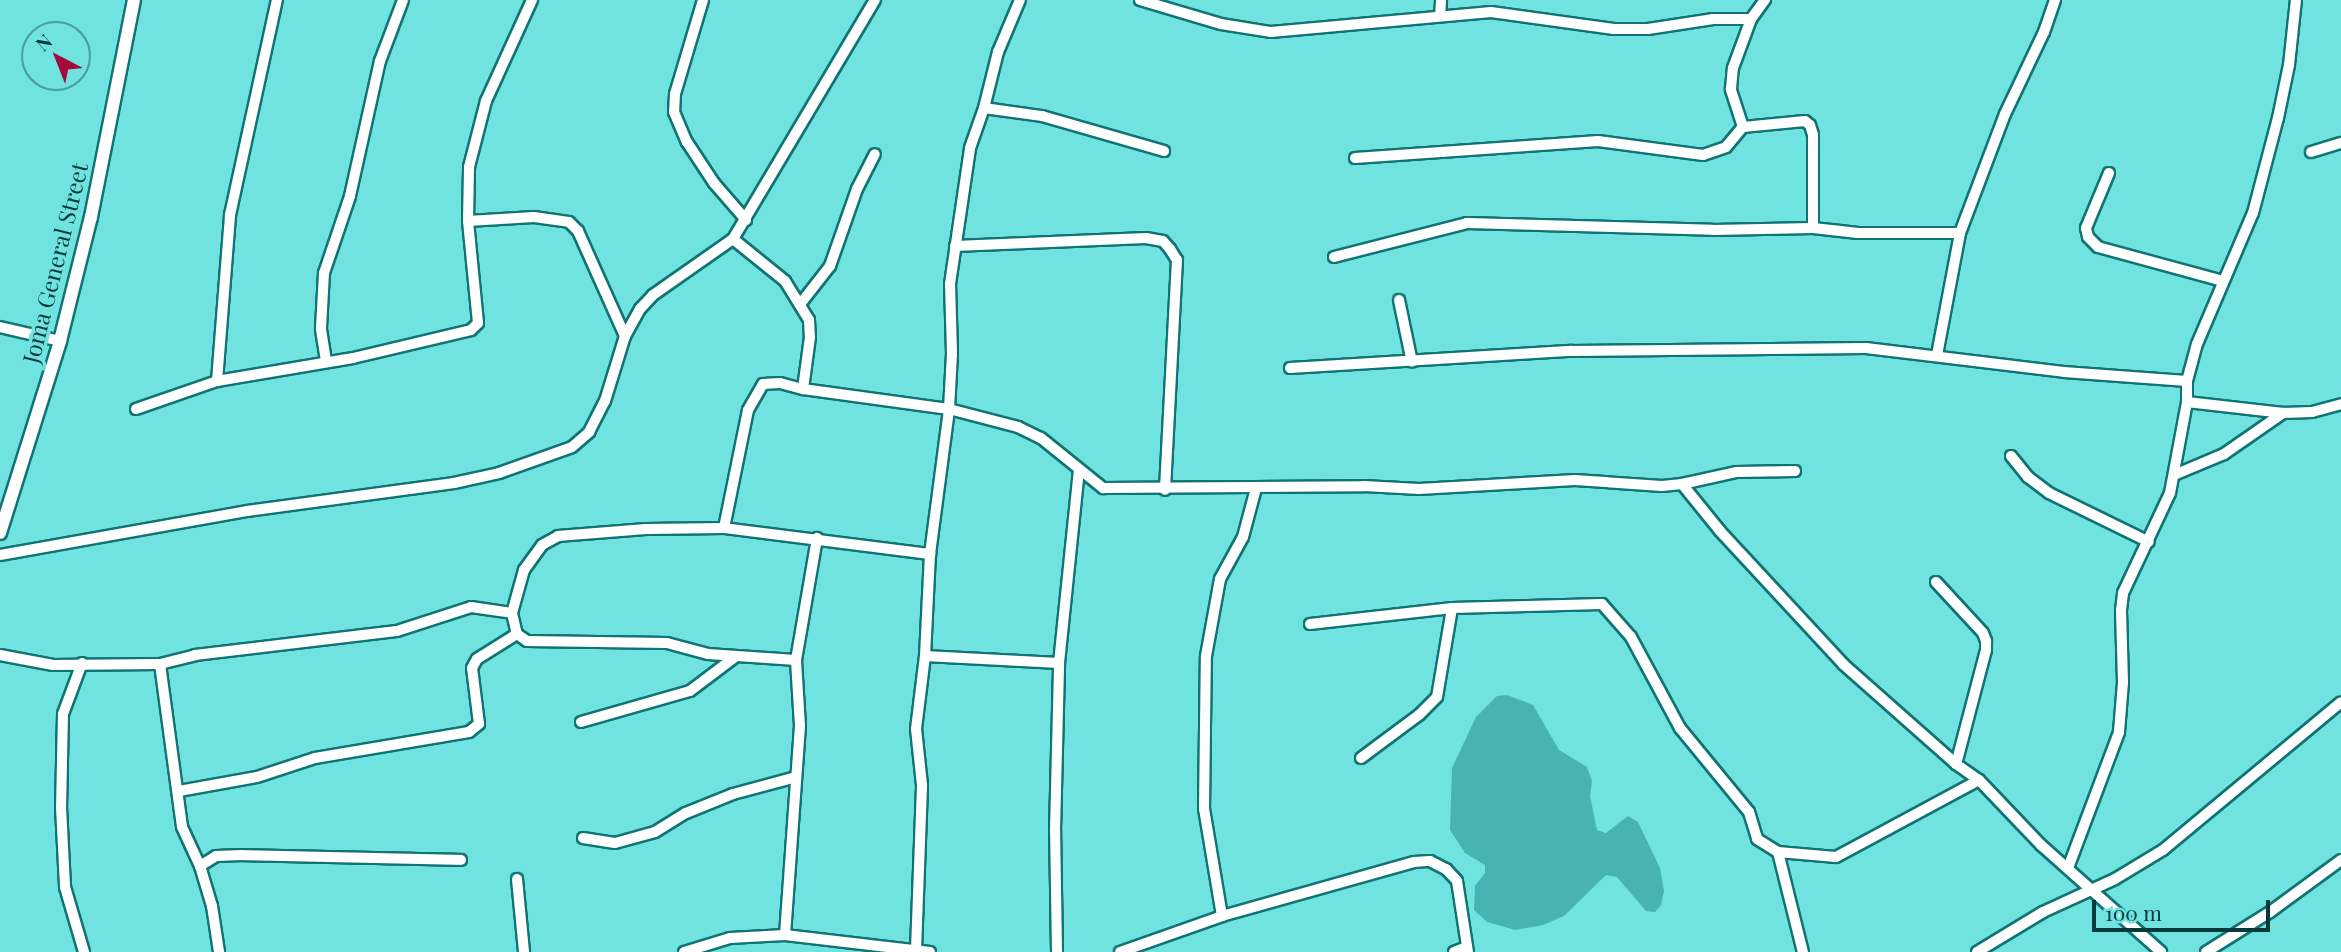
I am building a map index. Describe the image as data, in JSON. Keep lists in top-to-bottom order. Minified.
{"streets":{"street":["Joma General Street"]},"scale_bar":"100 m","north":"top left"}
